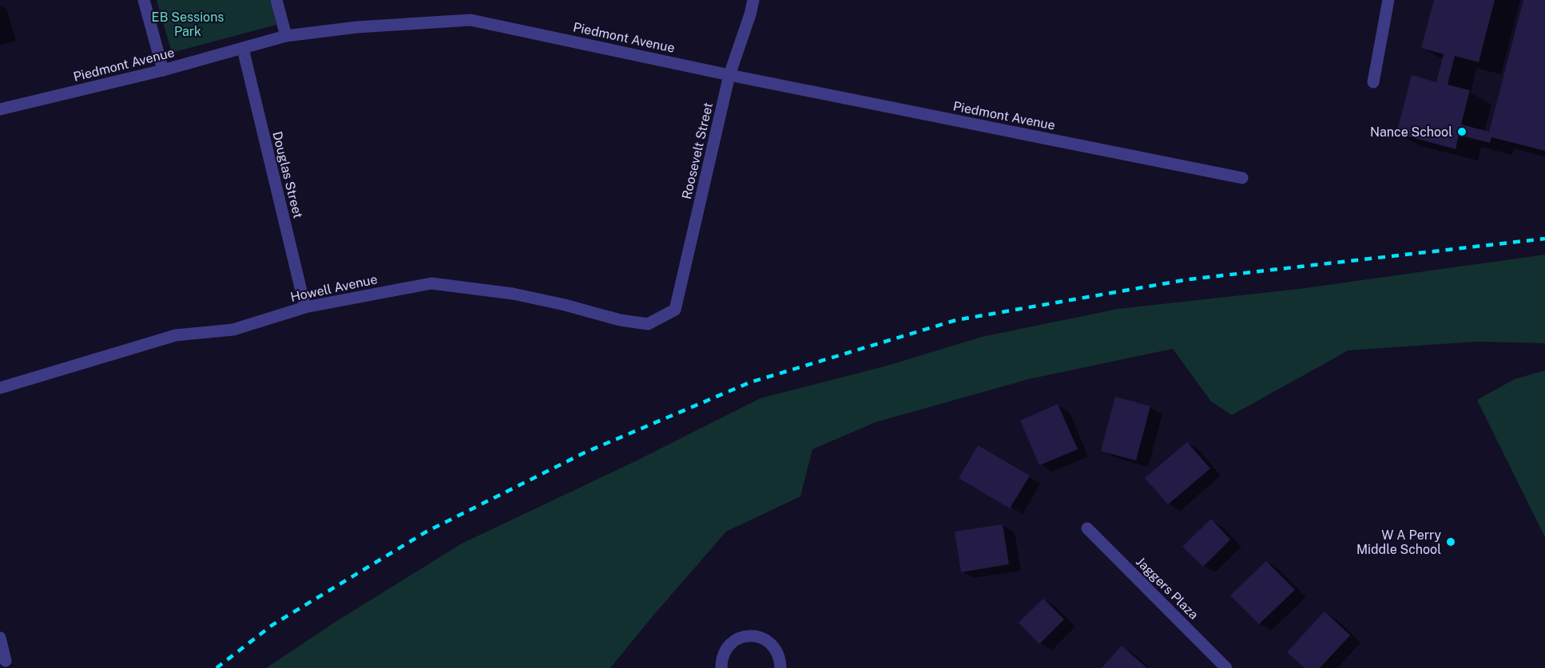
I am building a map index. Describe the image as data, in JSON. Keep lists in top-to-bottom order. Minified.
{"streets":{"street":["Piedmont Avenue","Roosevelt Street","Douglas Street","Howell Avenue","Jaggers Plaza"]},"crossings":[["Piedmont Avenue","Roosevelt Street"],["Piedmont Avenue","Douglas Street"],["Roosevelt Street","Howell Avenue"],["Douglas Street","Howell Avenue"]],"parks":["EB Sessions Park"],"places":["Nance School","W A Perry Middle School"]}
